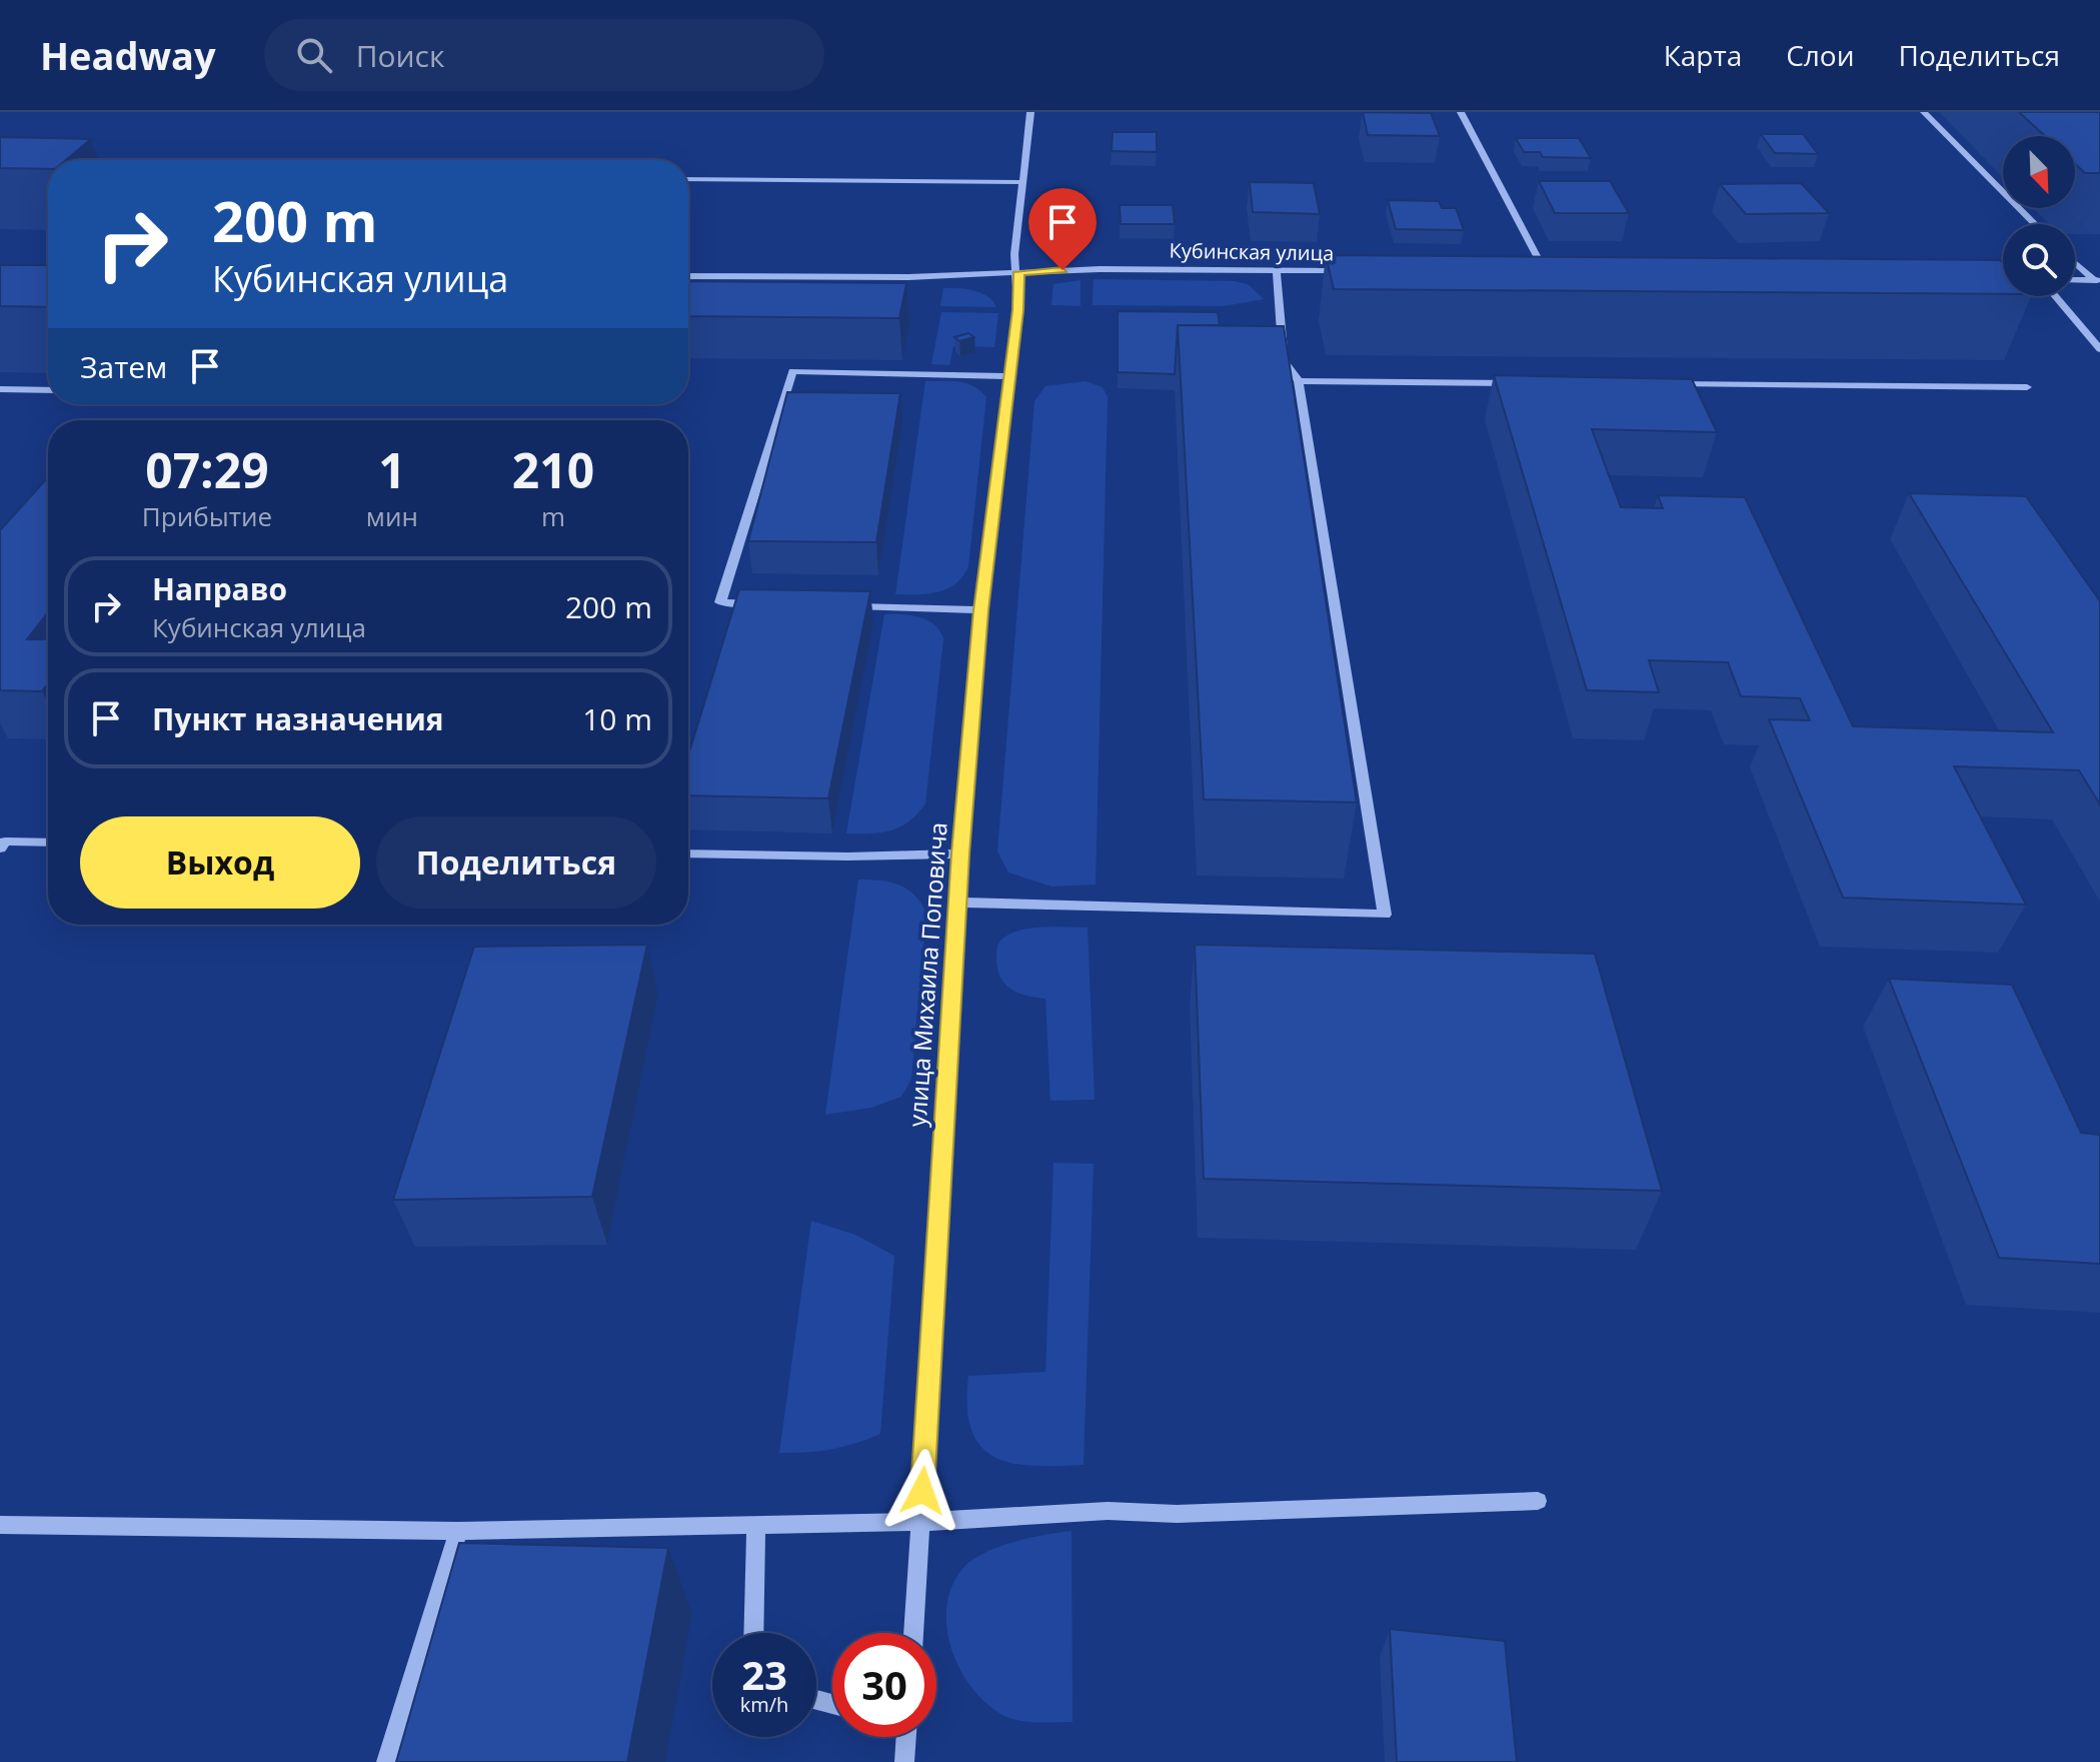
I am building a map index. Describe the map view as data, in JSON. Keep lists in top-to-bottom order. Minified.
{"streets":{"street":["Кубинская улица","улица Михаила Поповича"]},"crossings":[["Кубинская улица","улица Михаила Поповича"]],"north":"bottom right","page":{"header":"Headway","search":"Поиск","nav":["Карта","Слои","Поделиться"],"turn":["200 m","Кубинская улица"],"then":"Затем","eta":["07:29","Прибытие","1","мин","210","m"],"list":[{"name":"Направо","note":"Кубинская улица","value":"200 m"},{"name":"Пункт назначения","value":"10 m"}],"buttons":["Выход","Поделиться"],"speed":"23 km/h","limit":"30"}}
